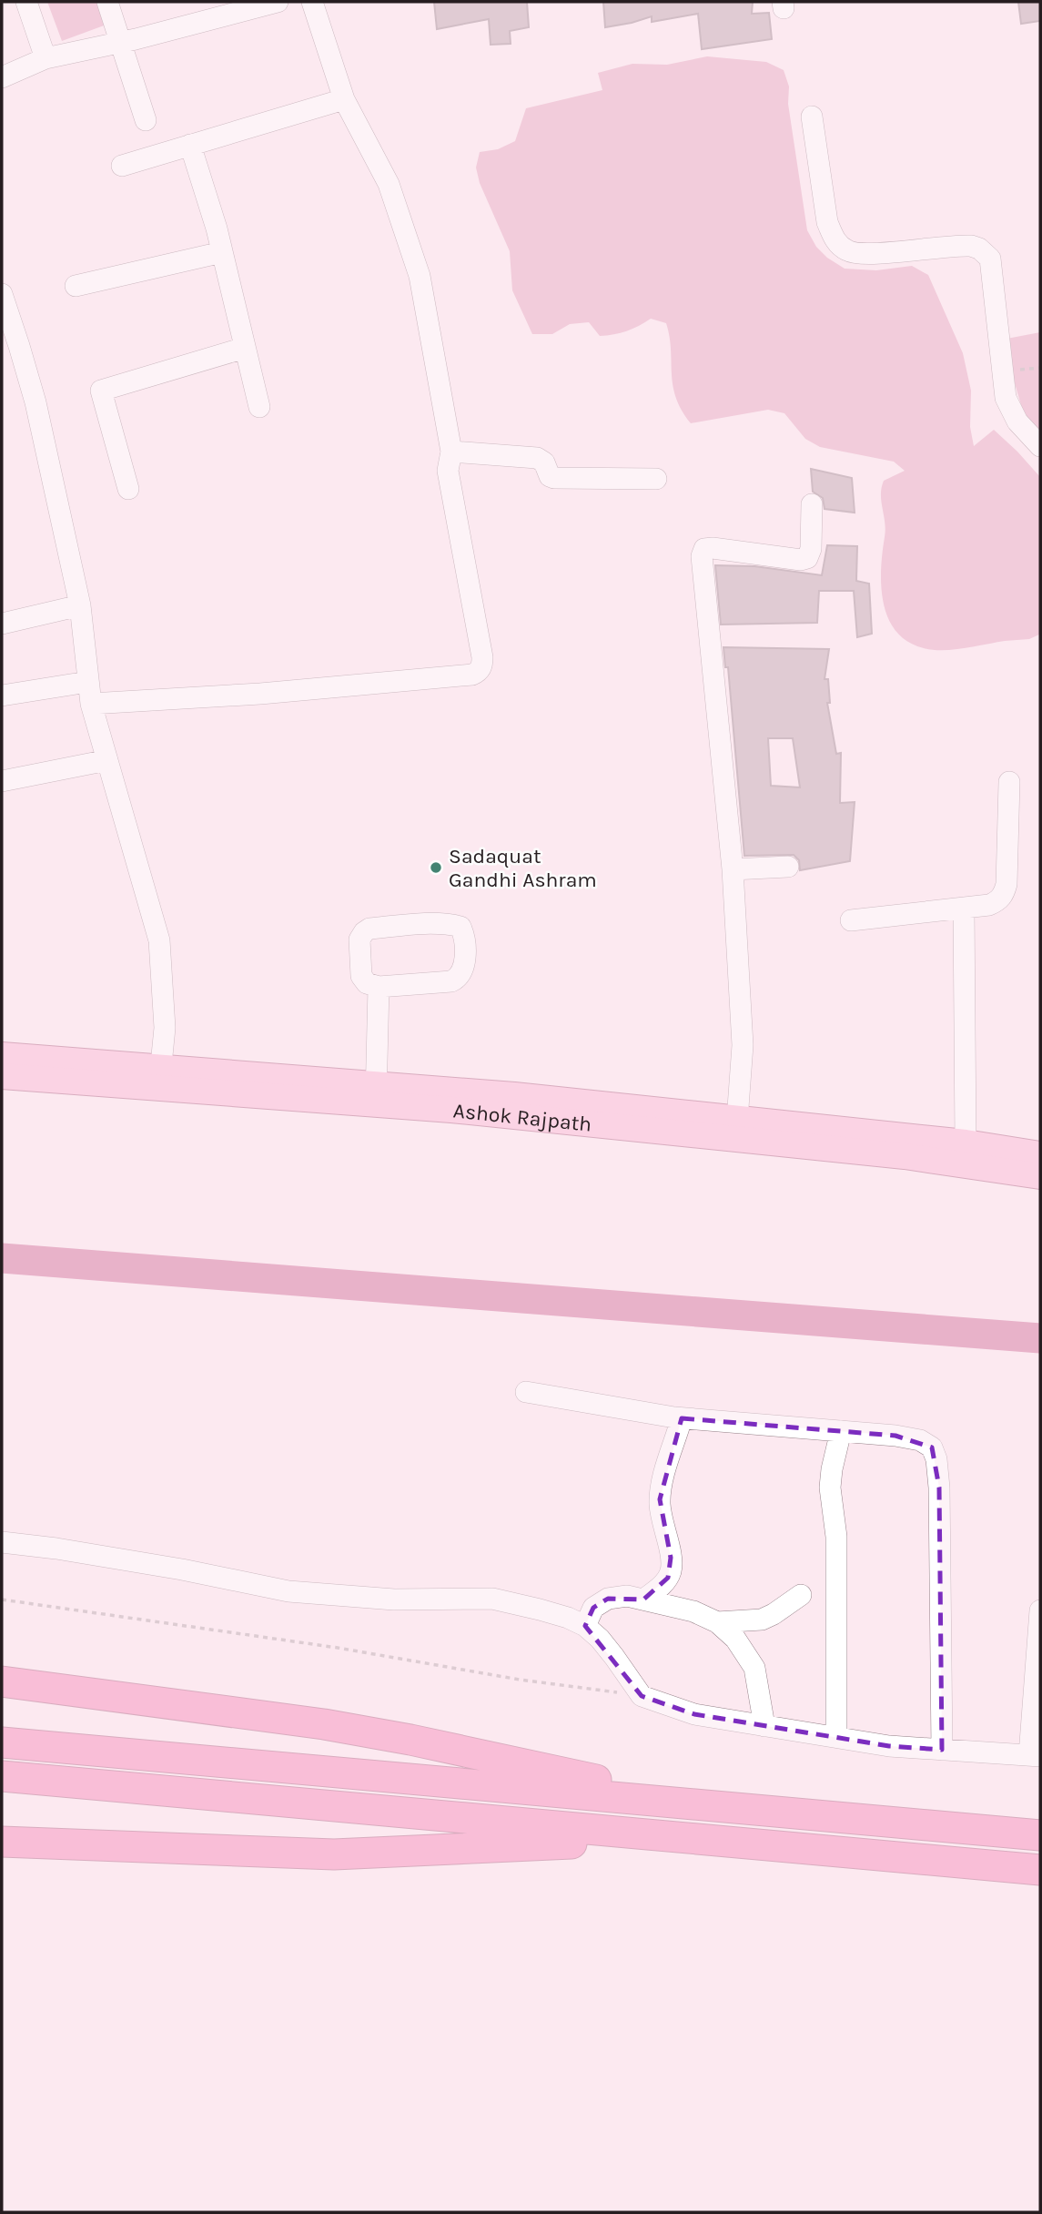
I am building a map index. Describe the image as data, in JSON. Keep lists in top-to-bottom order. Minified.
{"streets":{"main road":["Ashok Rajpath"]},"places":["Sadaquat Gandhi Ashram"]}
